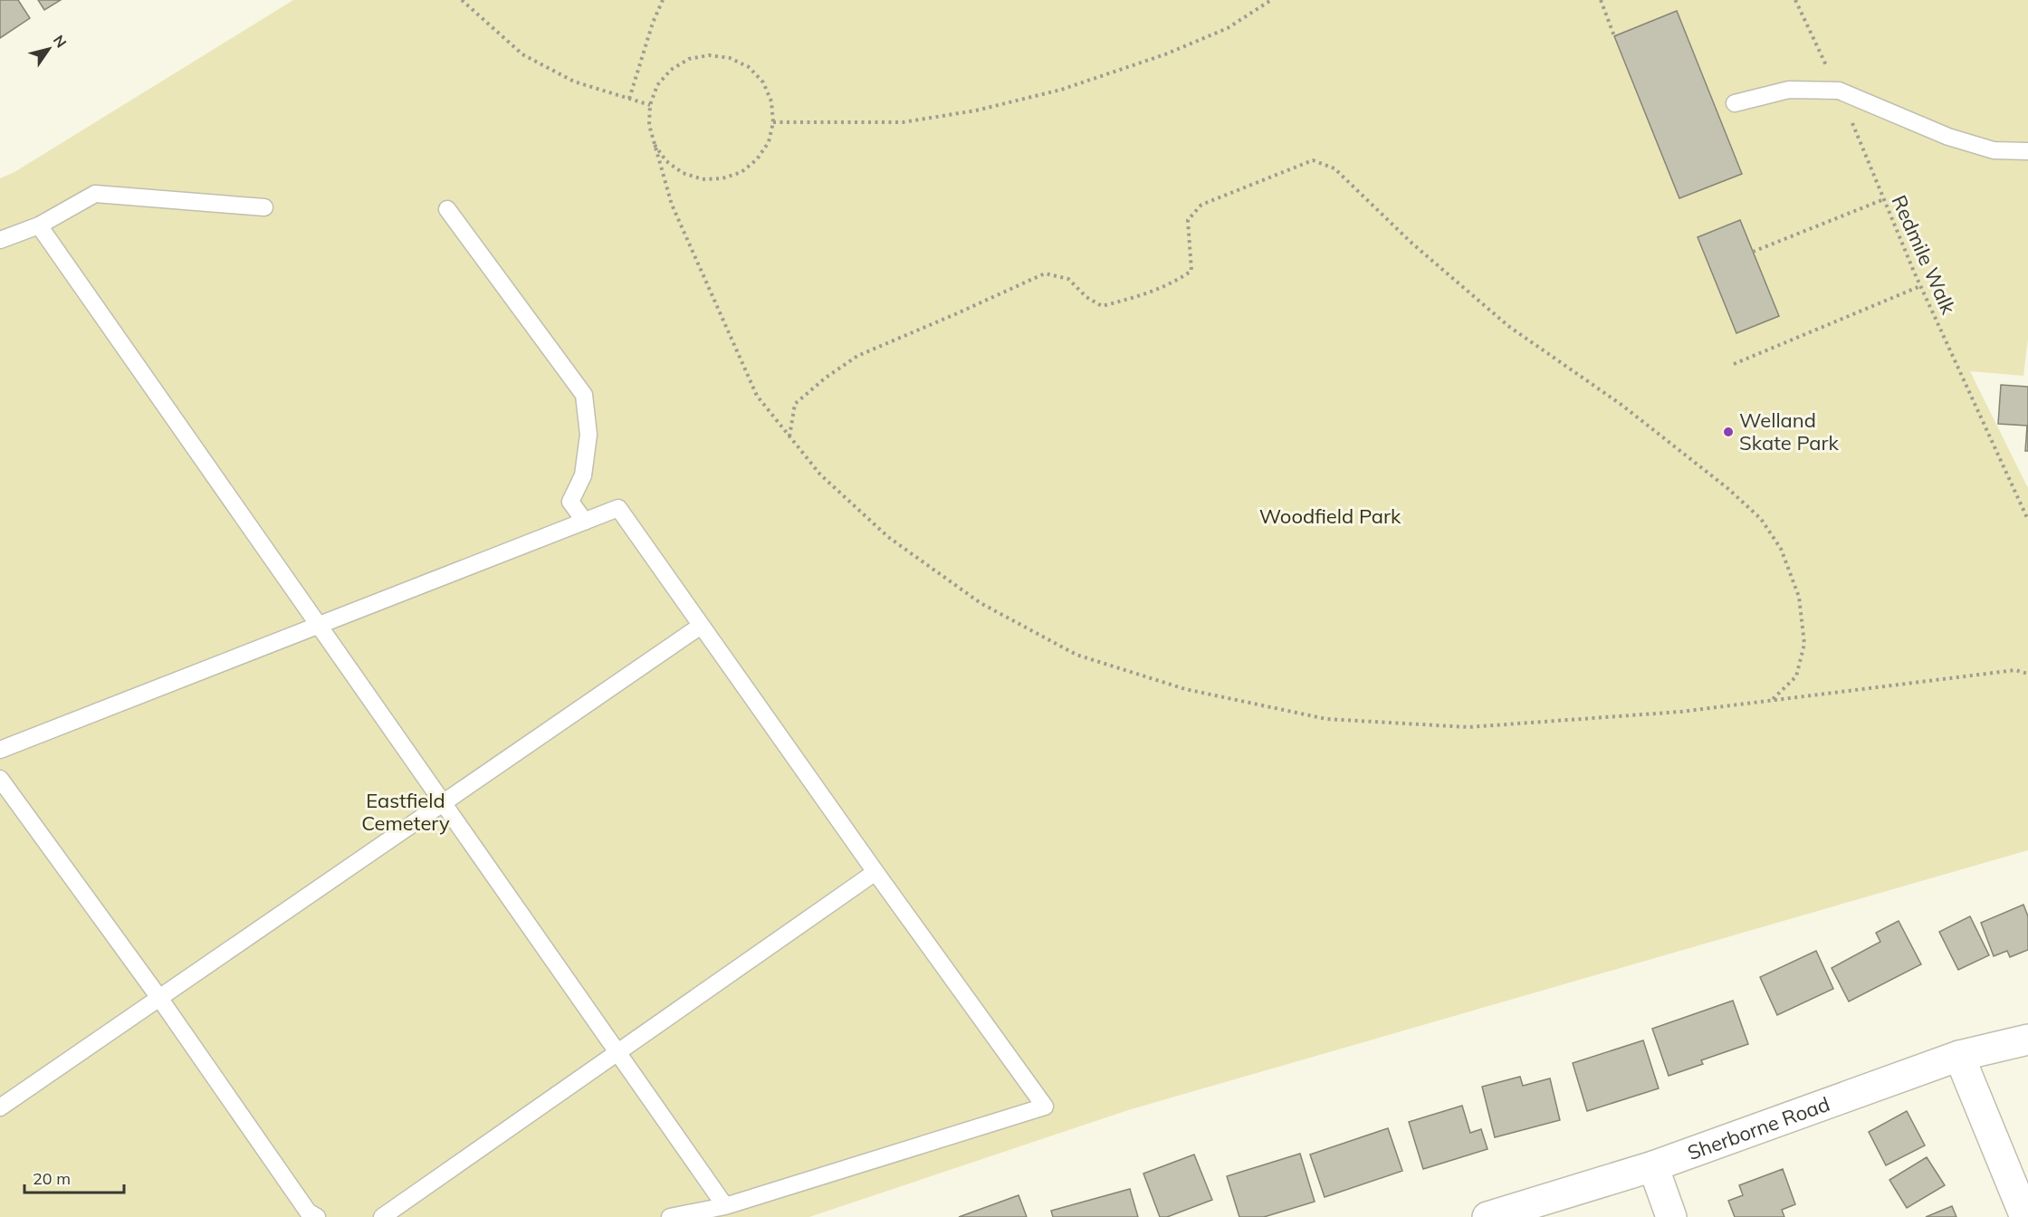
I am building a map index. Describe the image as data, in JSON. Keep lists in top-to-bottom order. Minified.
{"streets":{"street":["Sherborne Road"],"path":["Redmile Walk"]},"parks":["Woodfield Park","Eastfield Cemetery"],"places":["Welland Skate Park"],"scale_bar":"20 m","north":"top right"}
